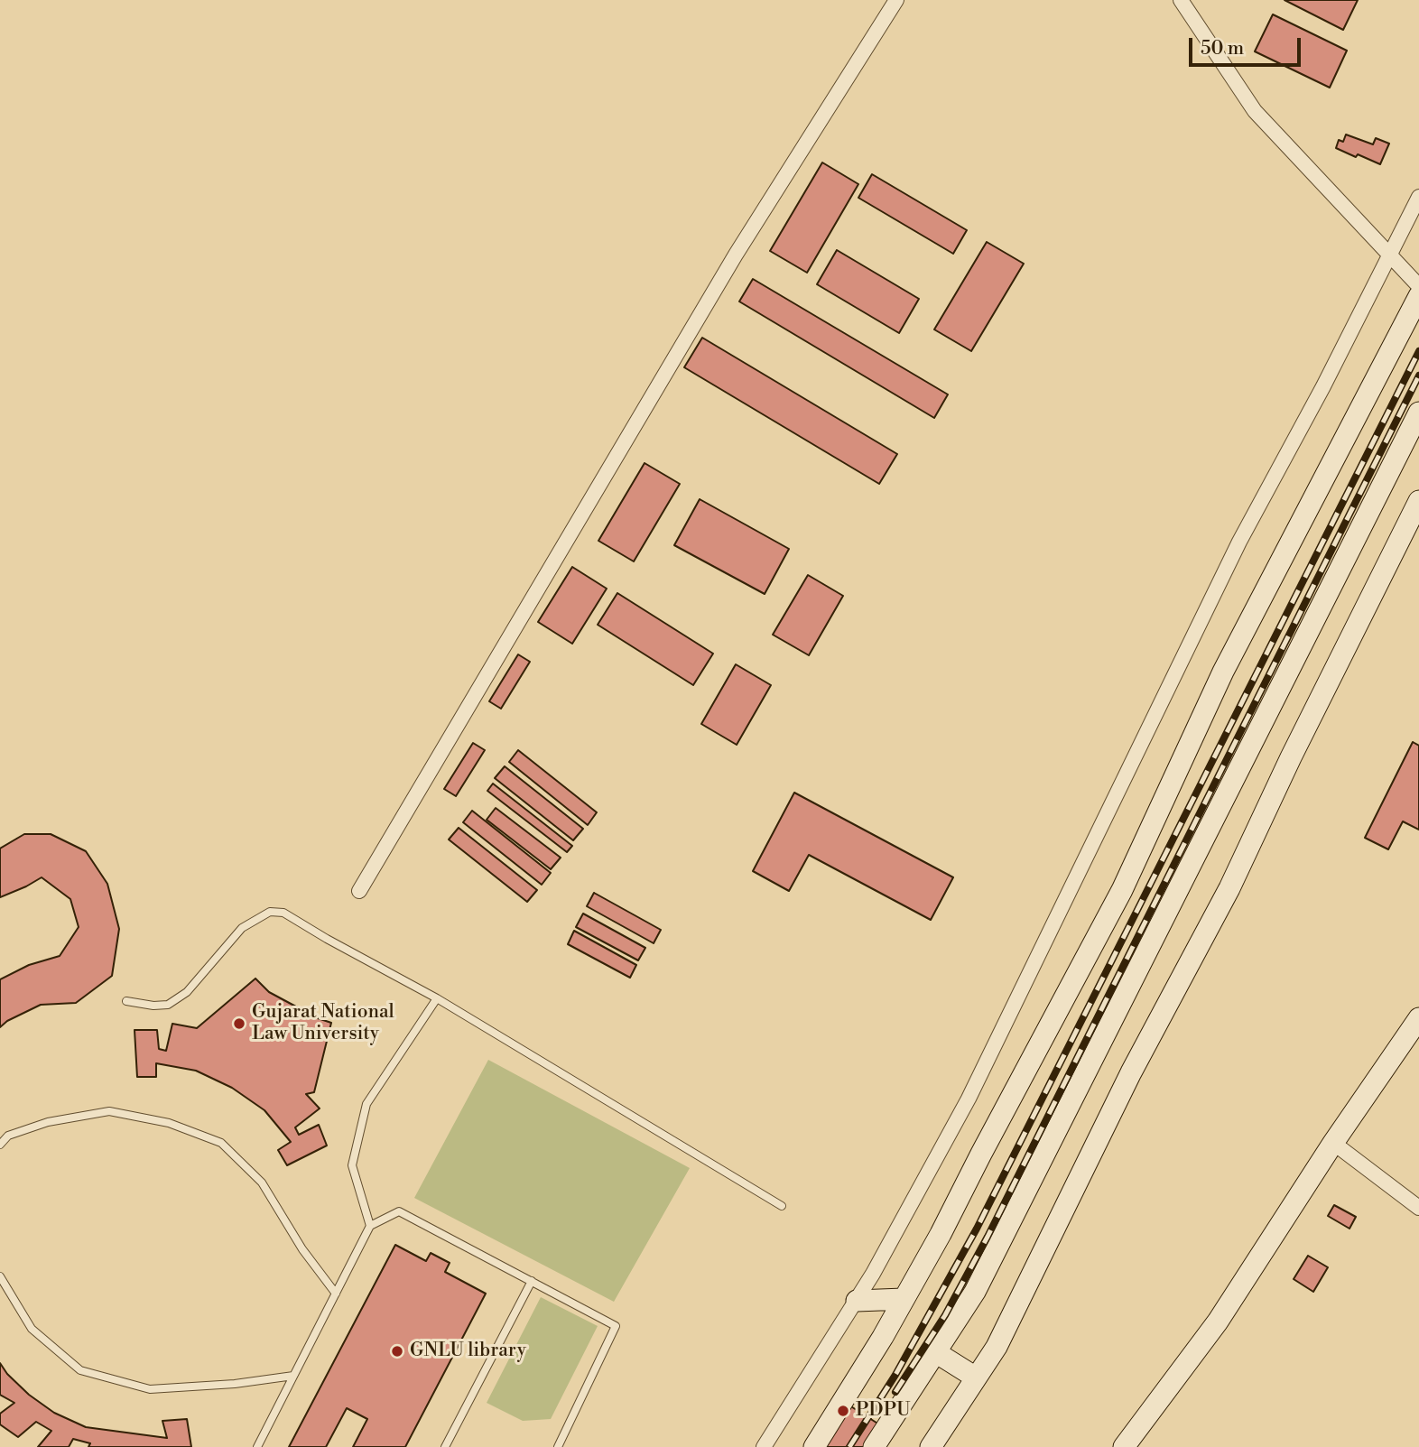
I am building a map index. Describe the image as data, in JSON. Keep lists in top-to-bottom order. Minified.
{"places":["Gujarat National Law University","GNLU library","PDPU"],"scale_bar":"50 m"}
